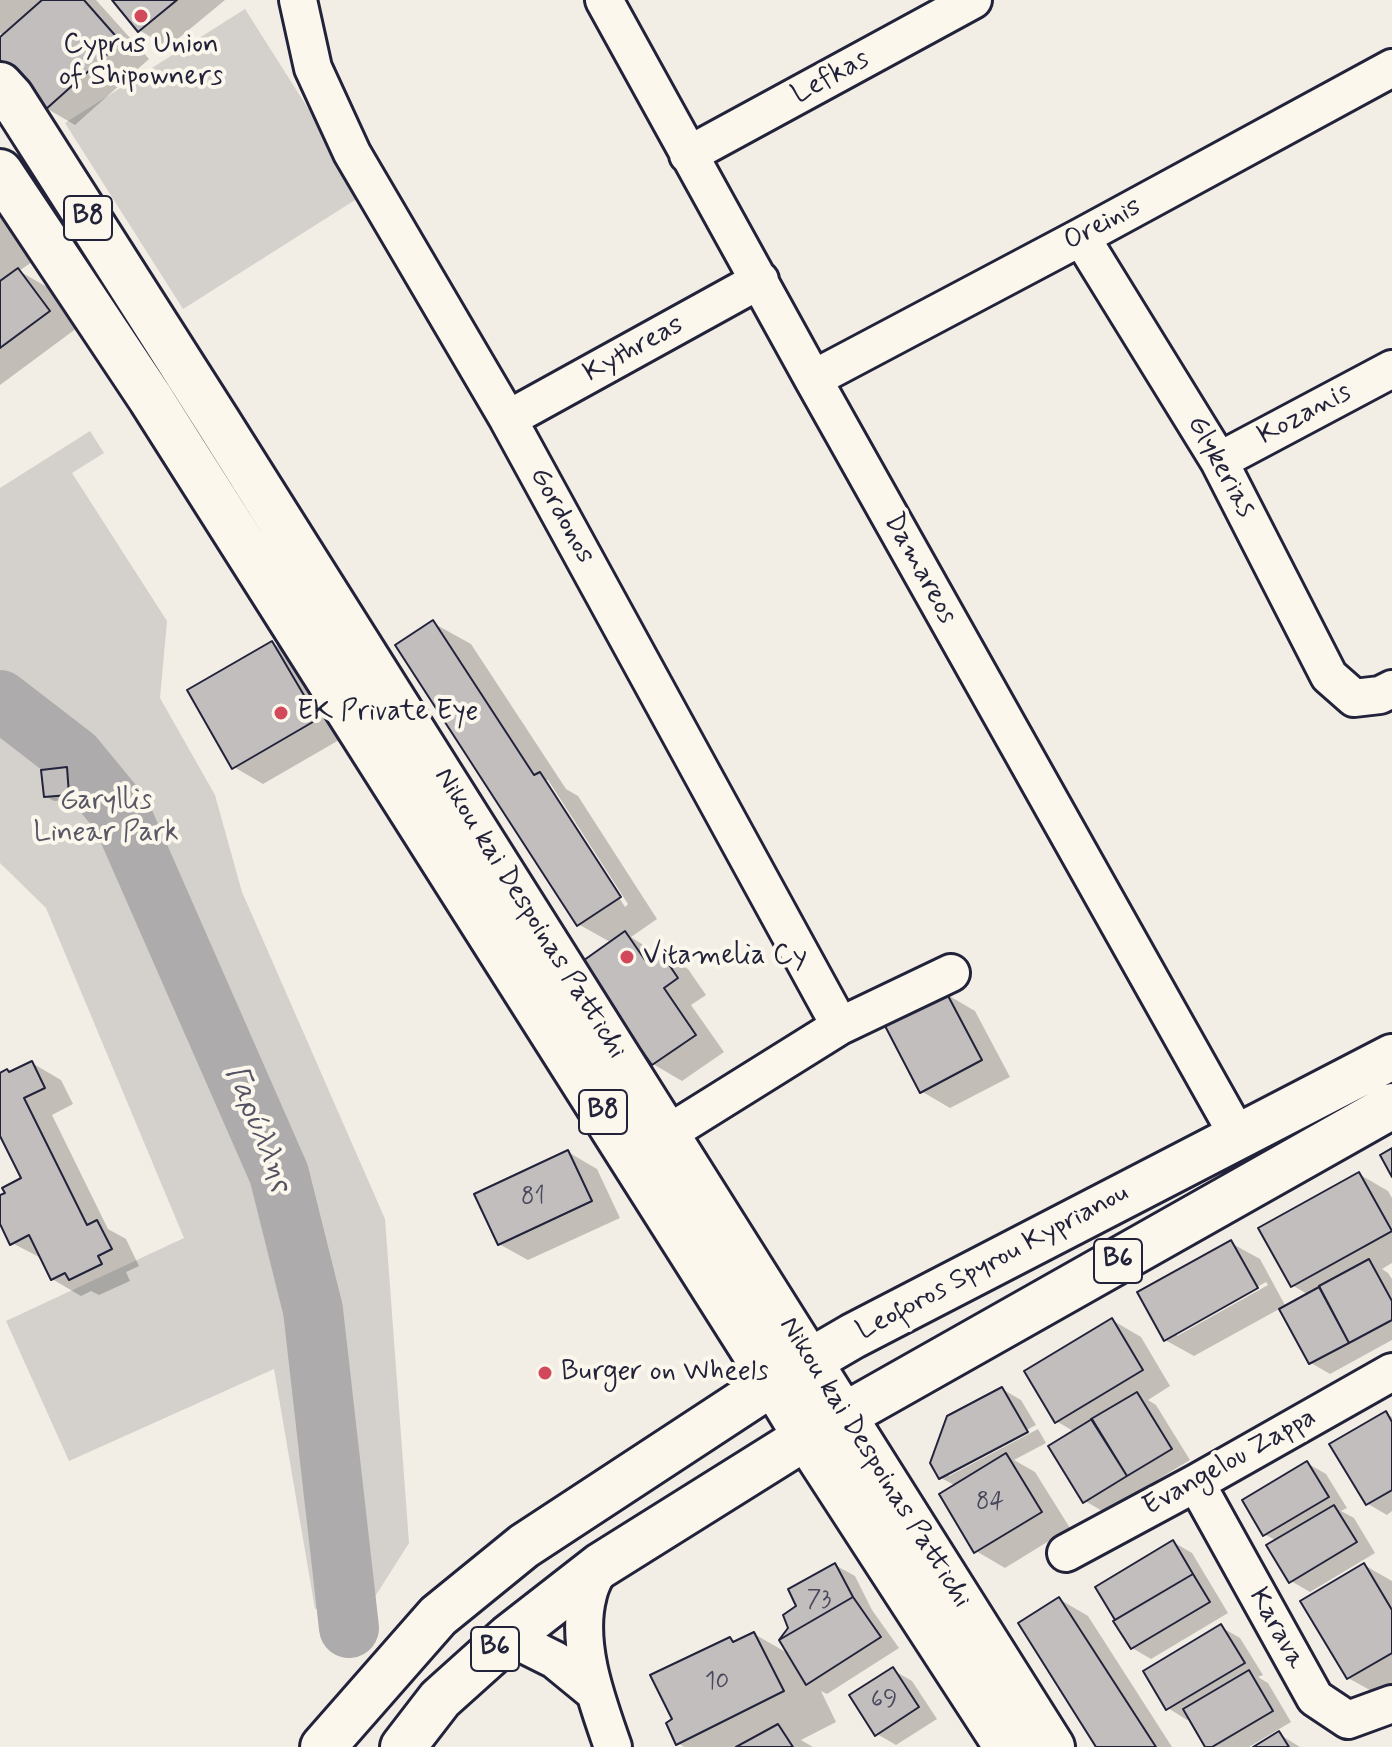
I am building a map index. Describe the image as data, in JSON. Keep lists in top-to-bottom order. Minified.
{"streets":{"main road":["B8","Nikou kai Despoinas Pattichi","B6","Leoforos Spyrou Kyprianou"],"street":["Lefkas","Oreinis","Kythreas","Kozanis","Glykerias","Gordonos","Damareos","Evangelou Zappa","Karava"]},"crossings":[["Lefkas","Damareos"],["Oreinis","Glykerias"],["Oreinis","Damareos"],["Kythreas","Gordonos"],["Kythreas","Damareos"],["Kozanis","Glykerias"],["Damareos","Leoforos Spyrou Kyprianou"],["Nikou kai Despoinas Pattichi","Leoforos Spyrou Kyprianou"],["Evangelou Zappa","Karava"]],"water":["Γαρύλλης"],"parks":["Garyllis Linear Park"],"places":["Cyprus Union of Shipowners","EK Private Eye","Vitamelia Cy","Burger on Wheels"],"house_numbers":["81","84","73","10","69"]}
